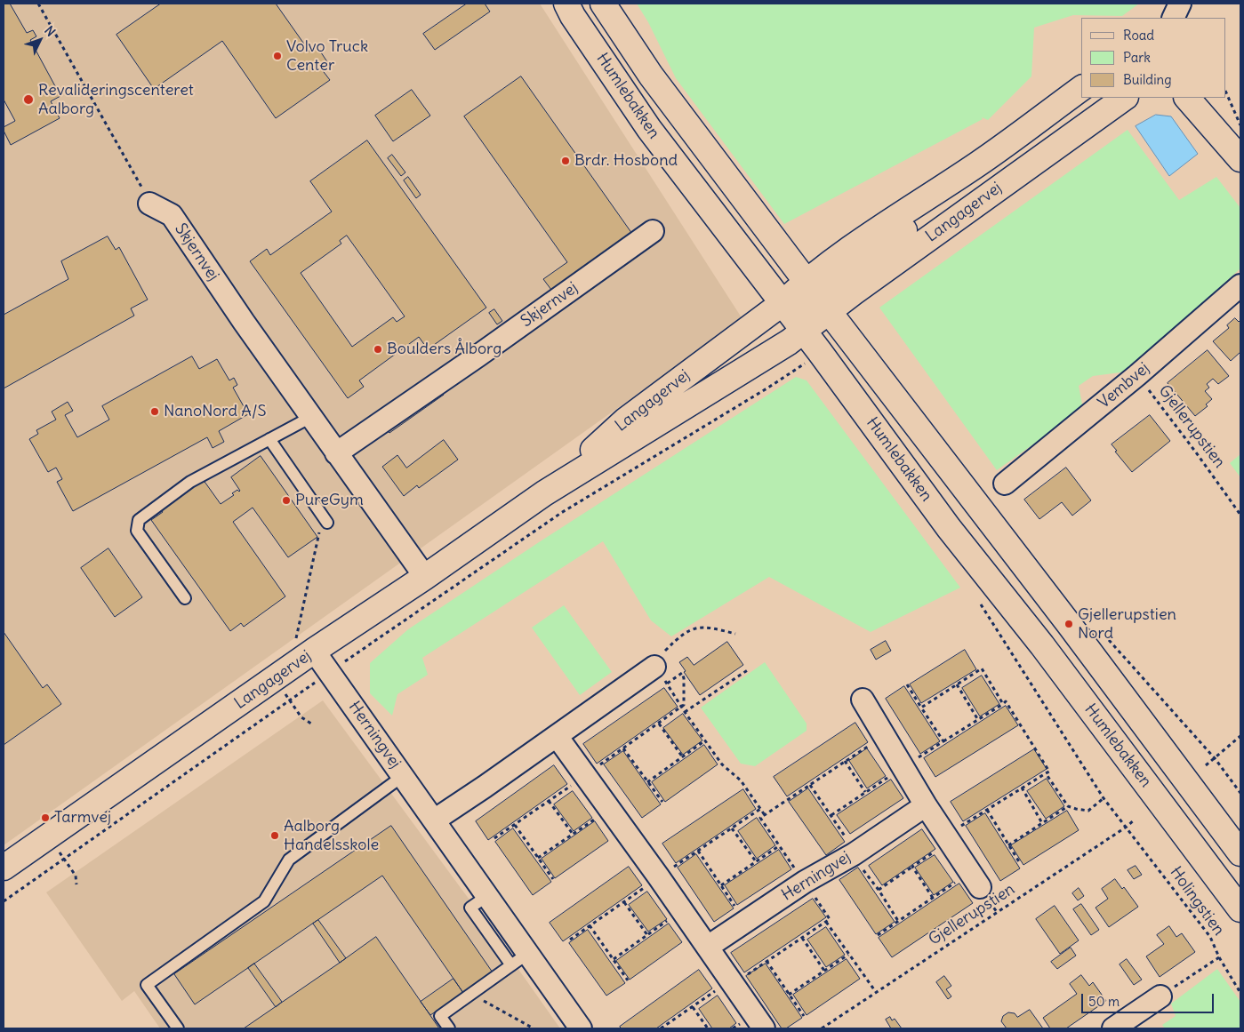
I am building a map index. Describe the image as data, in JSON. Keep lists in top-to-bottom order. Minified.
{"streets":{"street":["Humlebakken","Langagervej","Skjernvej","Vembvej","Herningvej"],"path":["Gjellerupstien","Holingstien"]},"crossings":[["Humlebakken","Langagervej"],["Langagervej","Skjernvej"],["Langagervej","Herningvej"],["Vembvej","Gjellerupstien"],["Gjellerupstien","Holingstien"]],"places":["Volvo Truck Center","Revalideringscenteret Aalborg","Brdr. Hosbond","Boulders Ålborg","NanoNord A/S","PureGym","Gjellerupstien Nord","Tarmvej","Aalborg Handelsskole"],"legend":["Road","Park","Building"],"scale_bar":"50 m","north":"top right"}
